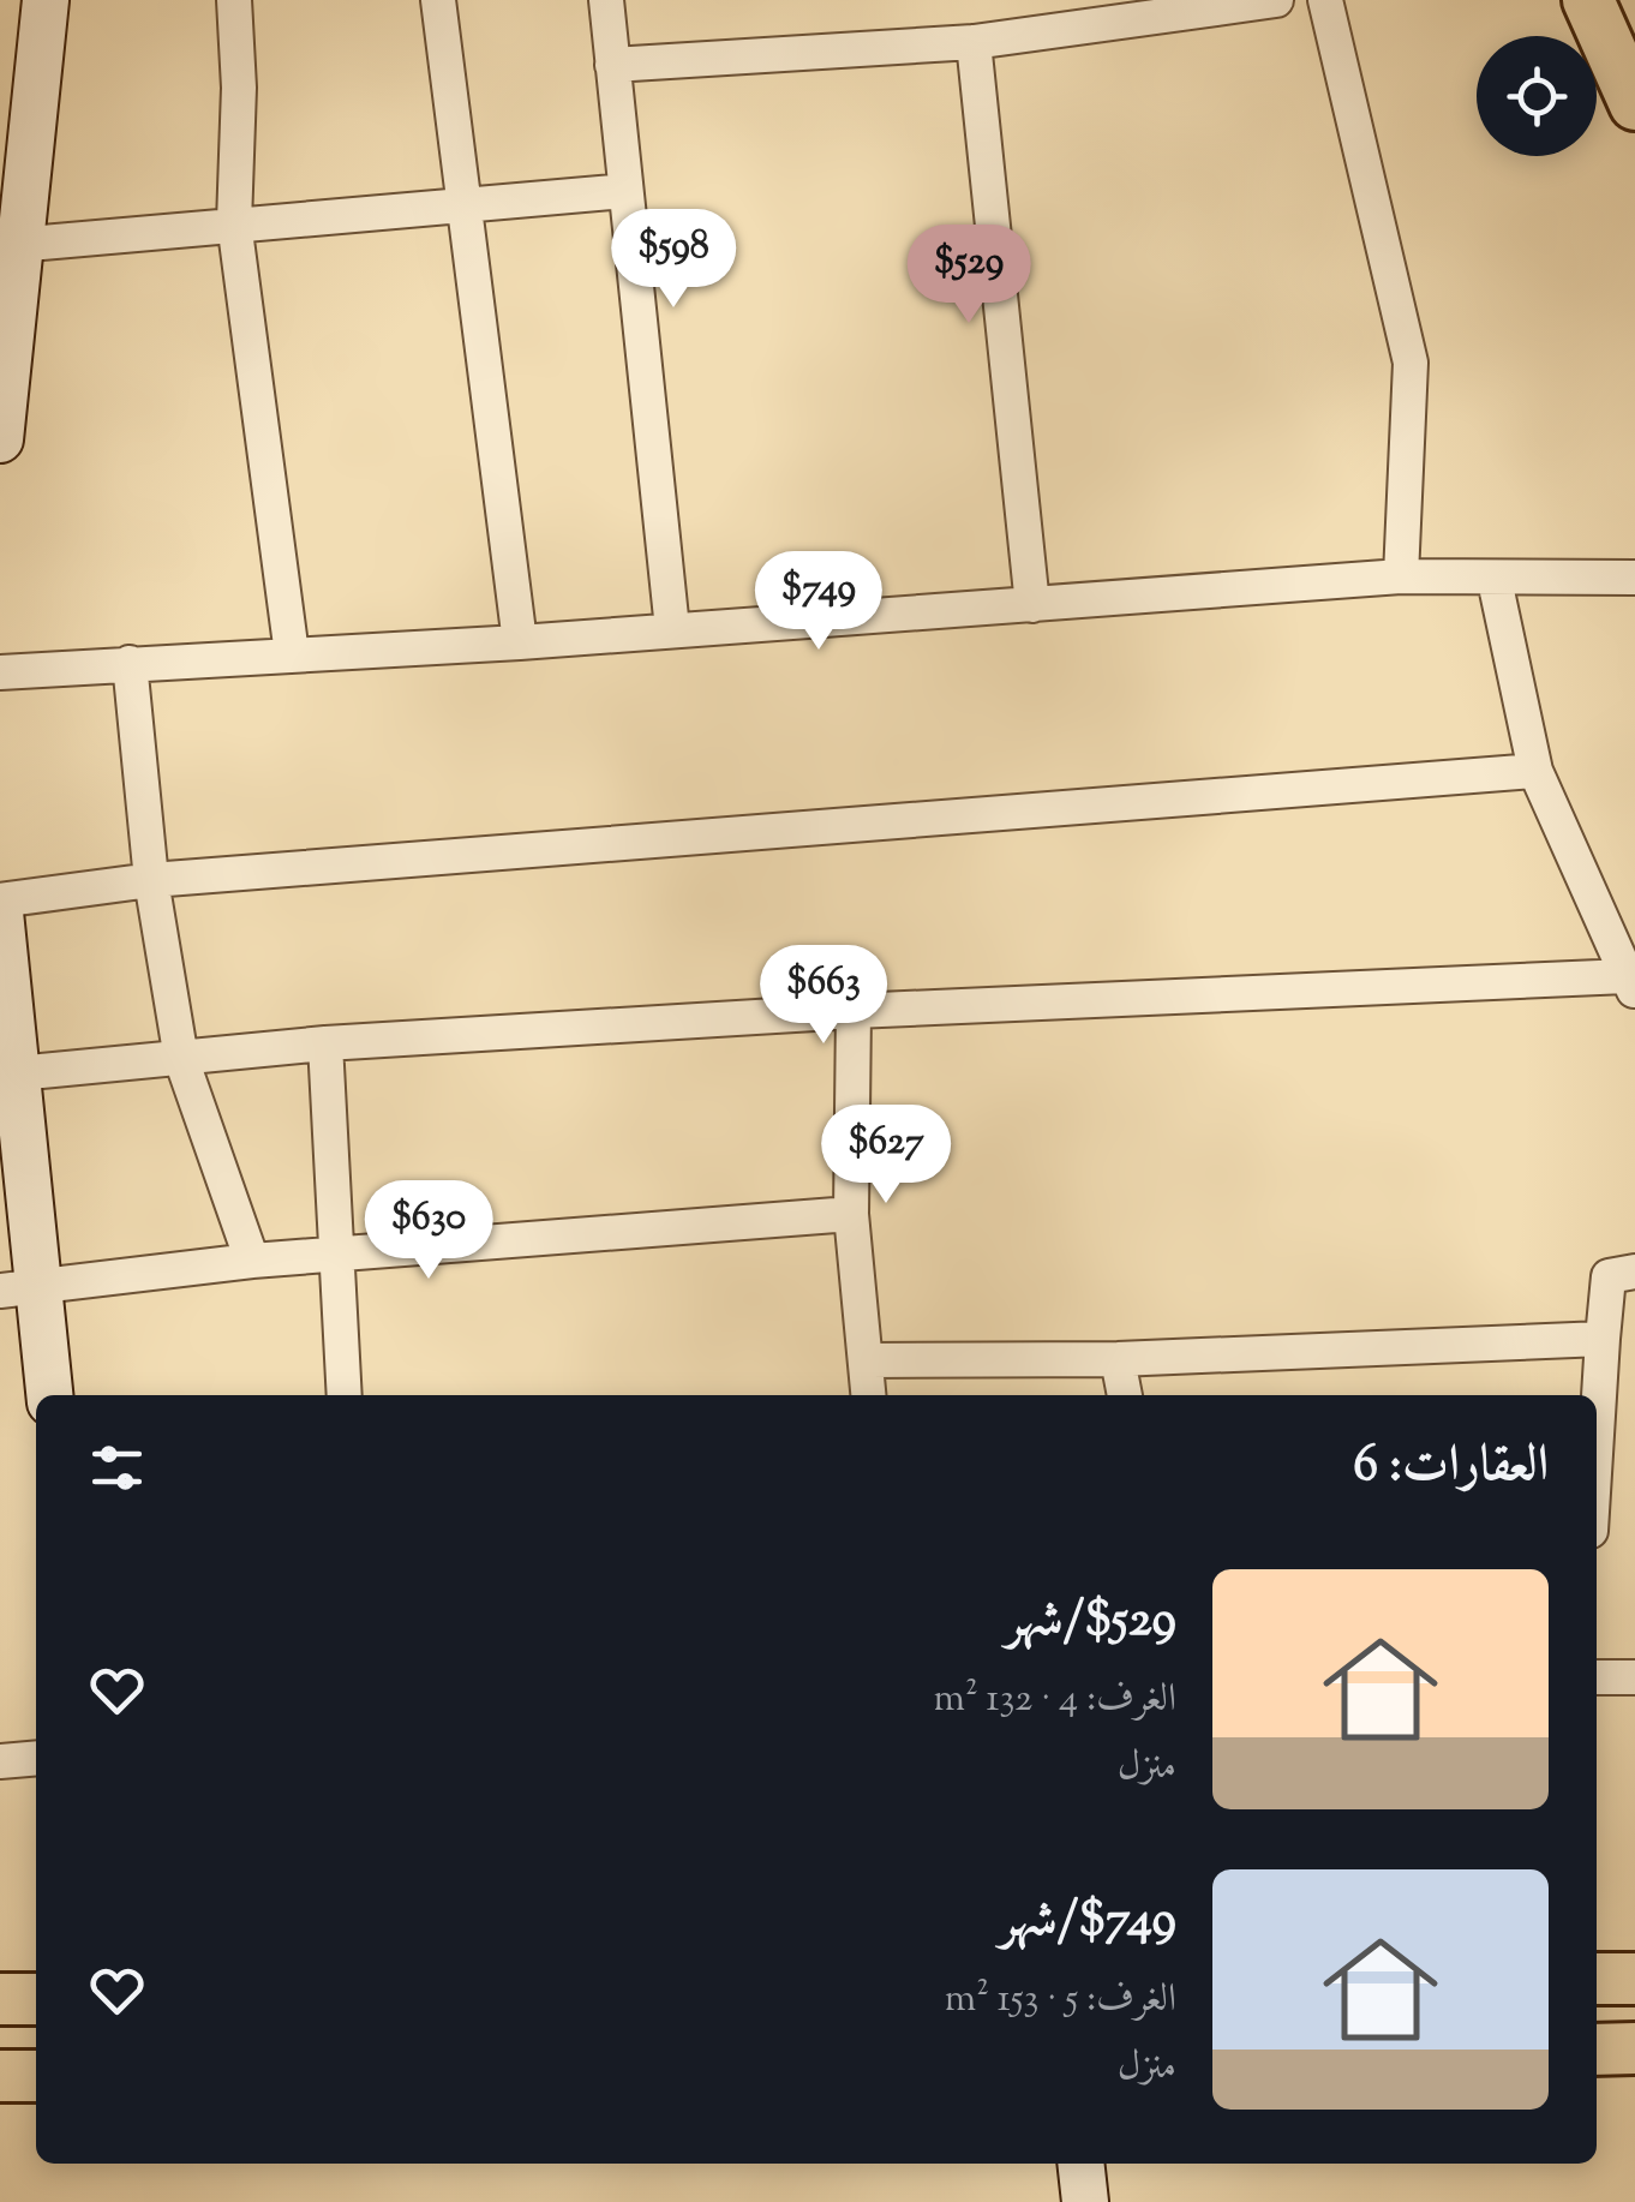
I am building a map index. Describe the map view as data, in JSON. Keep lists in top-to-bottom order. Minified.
{"page":{"price":["$598","$529","$749","$663","$627","$630"],"heading":"العقارات: 6","list":[{"name":"$529/شهر","note":"الغرف: 4 · 132 m² · منزل"},{"name":"$749/شهر","note":"الغرف: 5 · 153 m² · منزل"}]}}
